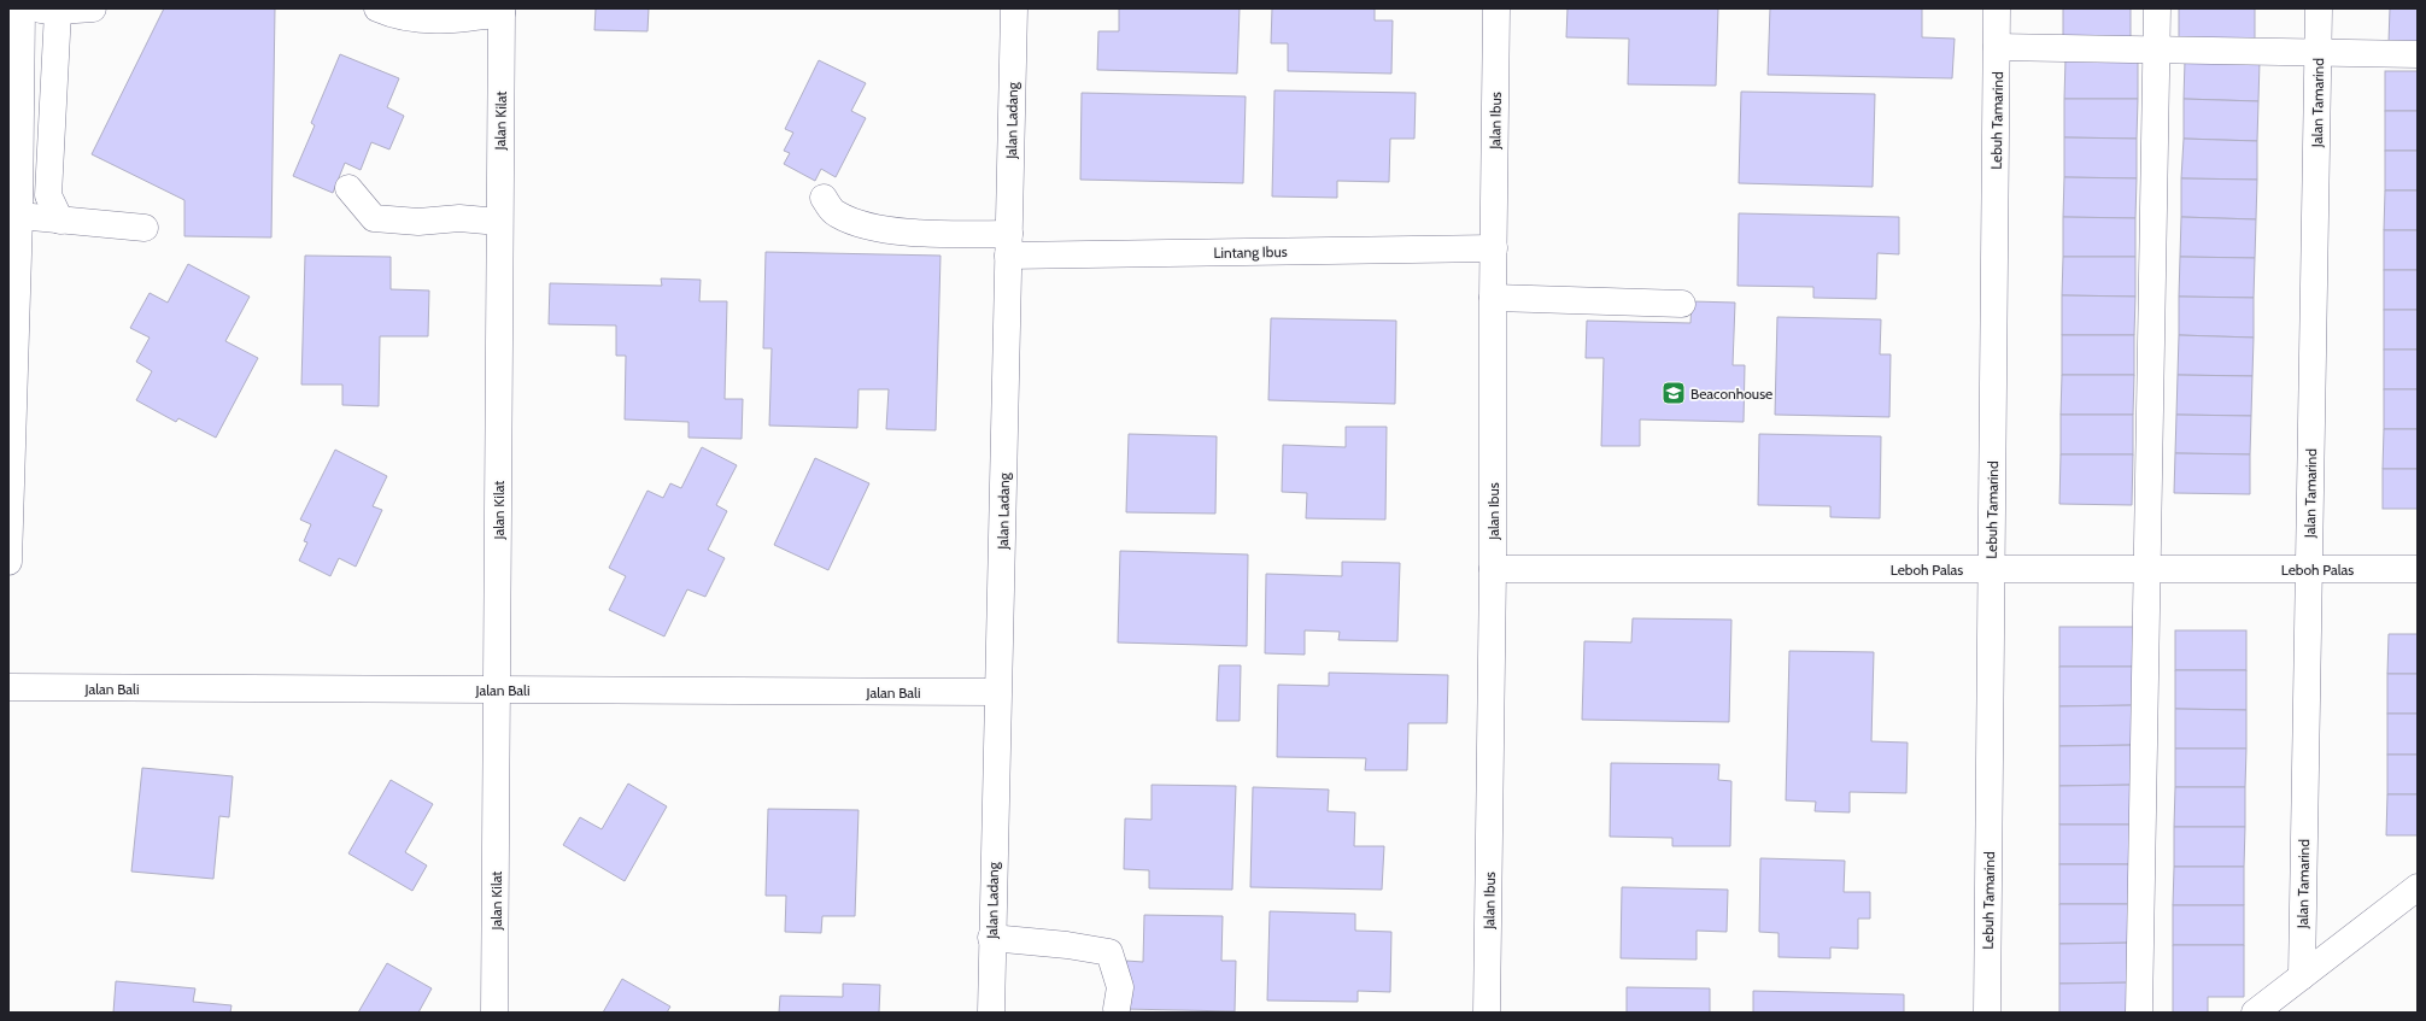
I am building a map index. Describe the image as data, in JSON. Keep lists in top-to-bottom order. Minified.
{"streets":{"street":["Jalan Tamarind","Jalan Kilat","Jalan Ladang","Jalan Ibus","Lebuh Tamarind","Lintang Ibus","Leboh Palas","Jalan Bali"]},"crossings":[["Jalan Tamarind","Leboh Palas"],["Jalan Kilat","Jalan Bali"],["Jalan Ladang","Lintang Ibus"],["Jalan Ladang","Jalan Bali"],["Jalan Ibus","Lintang Ibus"],["Jalan Ibus","Leboh Palas"],["Lebuh Tamarind","Leboh Palas"]],"places":{"school or university":["Beaconhouse"]}}
